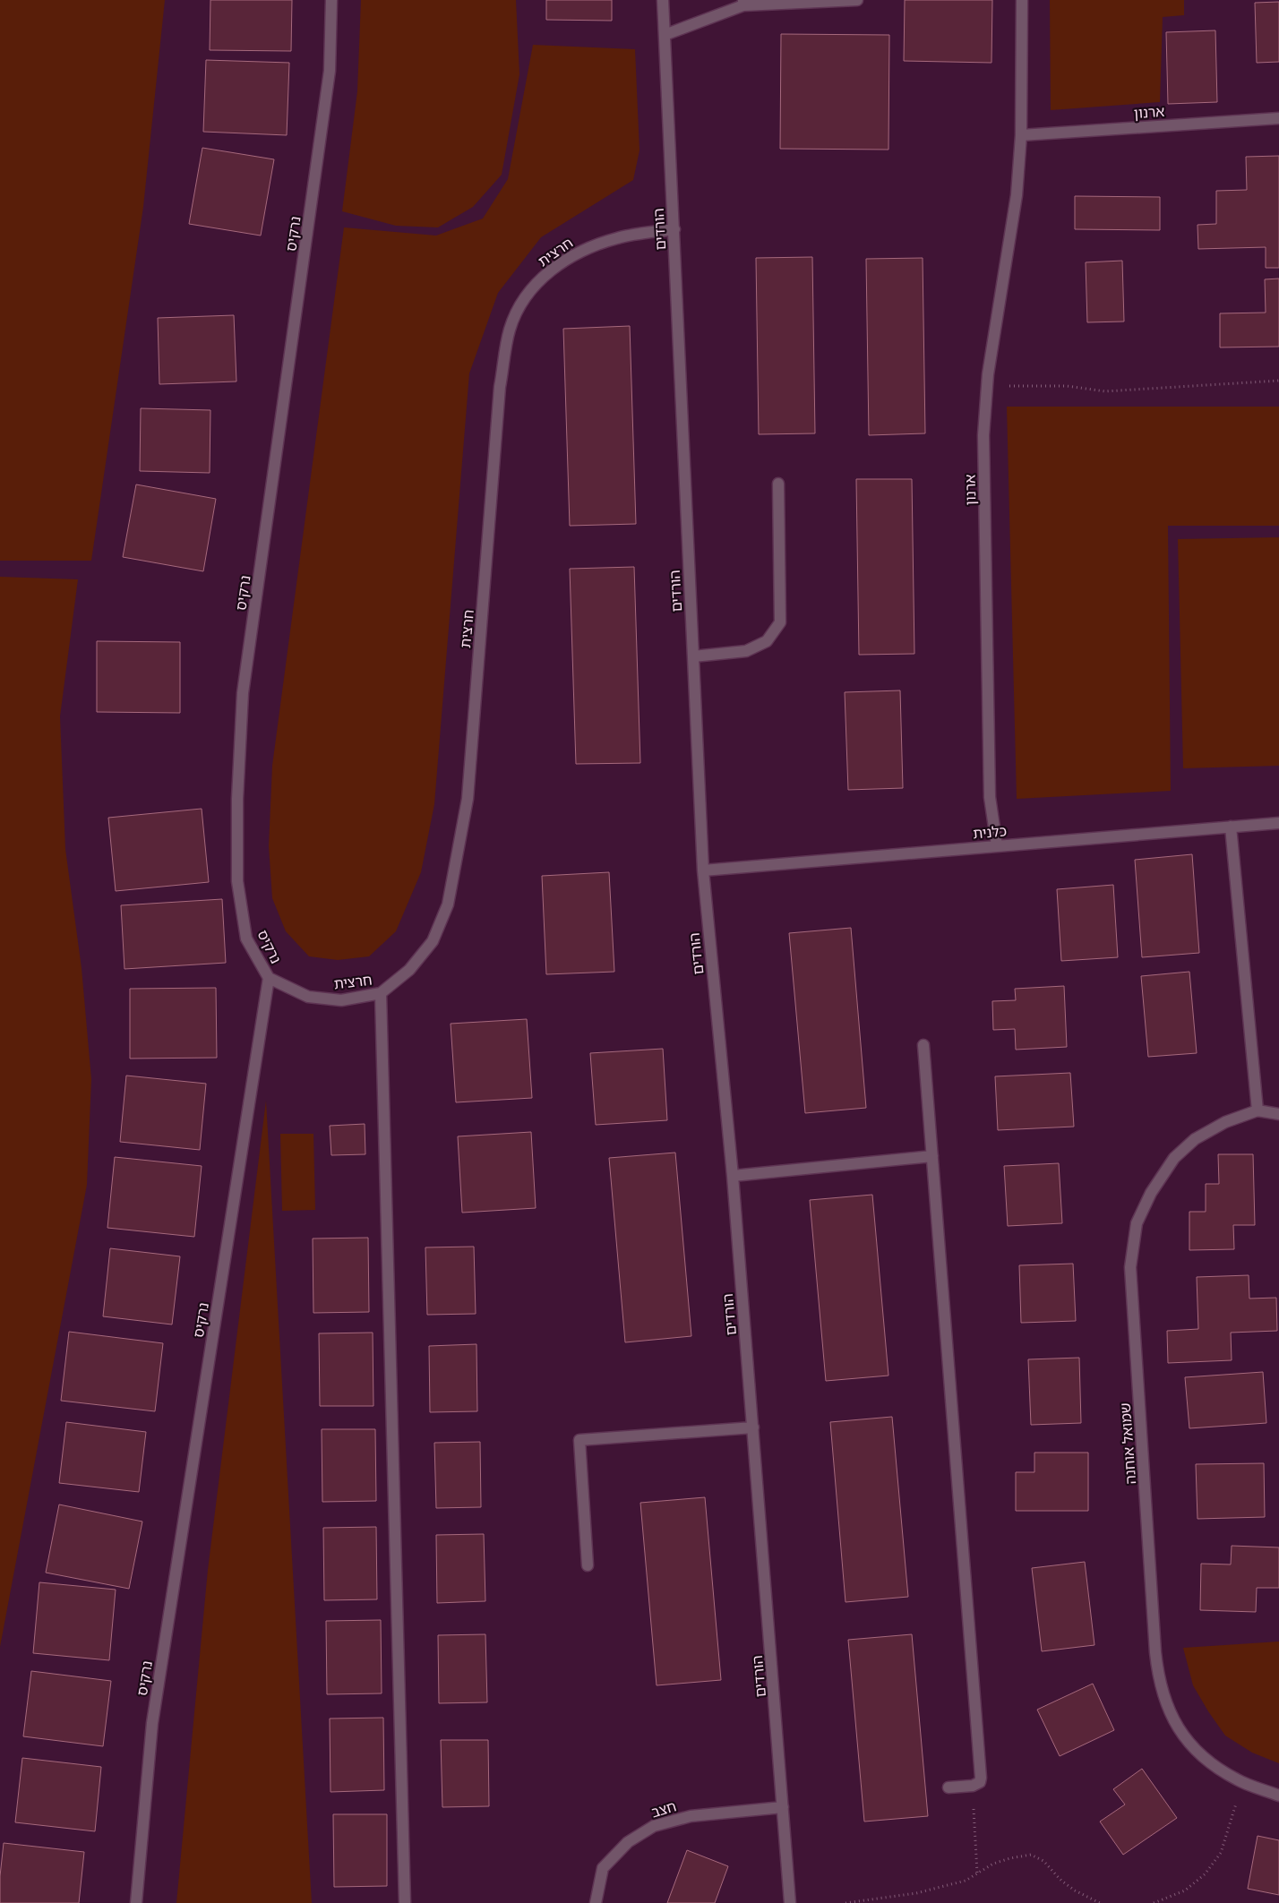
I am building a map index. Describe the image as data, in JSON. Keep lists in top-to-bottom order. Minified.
{"streets":{"street":["ארנון","הורדים","נרקיס","חרצית","כלנית","שמואל אוחנה","חצב"]},"crossings":[["ארנון","כלנית"],["הורדים","חרצית"],["הורדים","כלנית"],["הורדים","חצב"],["נרקיס","חרצית"]]}
